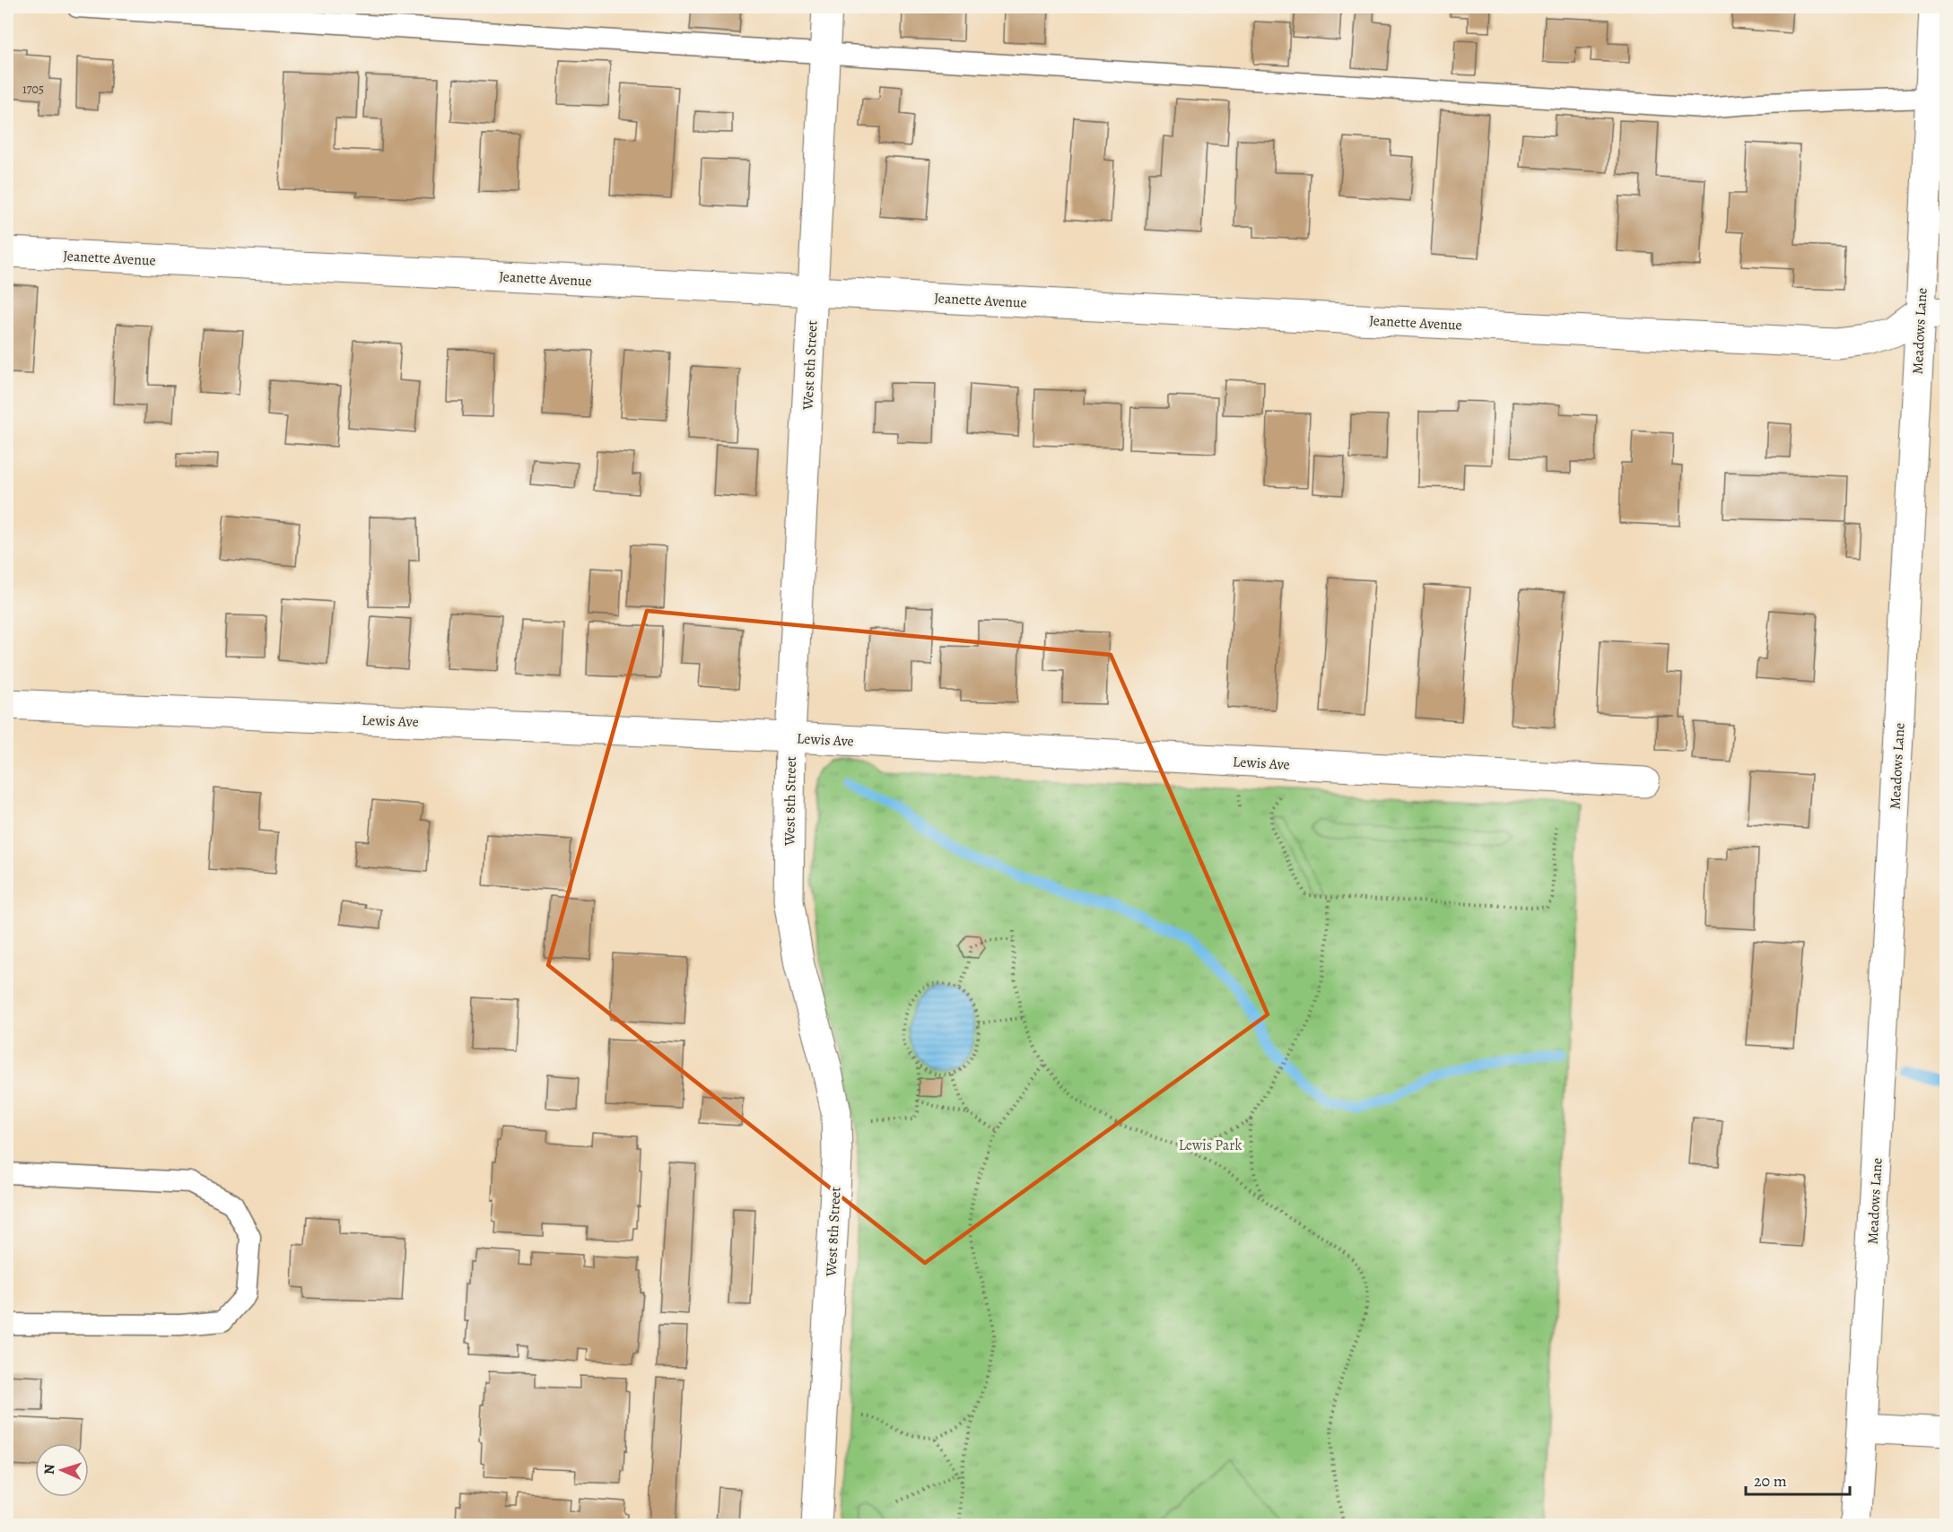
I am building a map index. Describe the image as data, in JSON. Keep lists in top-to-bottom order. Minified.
{"streets":{"street":["Jeanette Avenue","Meadows Lane","West 8th Street","Lewis Ave"]},"crossings":[["Jeanette Avenue","Meadows Lane"],["Jeanette Avenue","West 8th Street"],["West 8th Street","Lewis Ave"]],"parks":["Lewis Park"],"house_numbers":["1705"],"scale_bar":"20 m","north":"left"}
